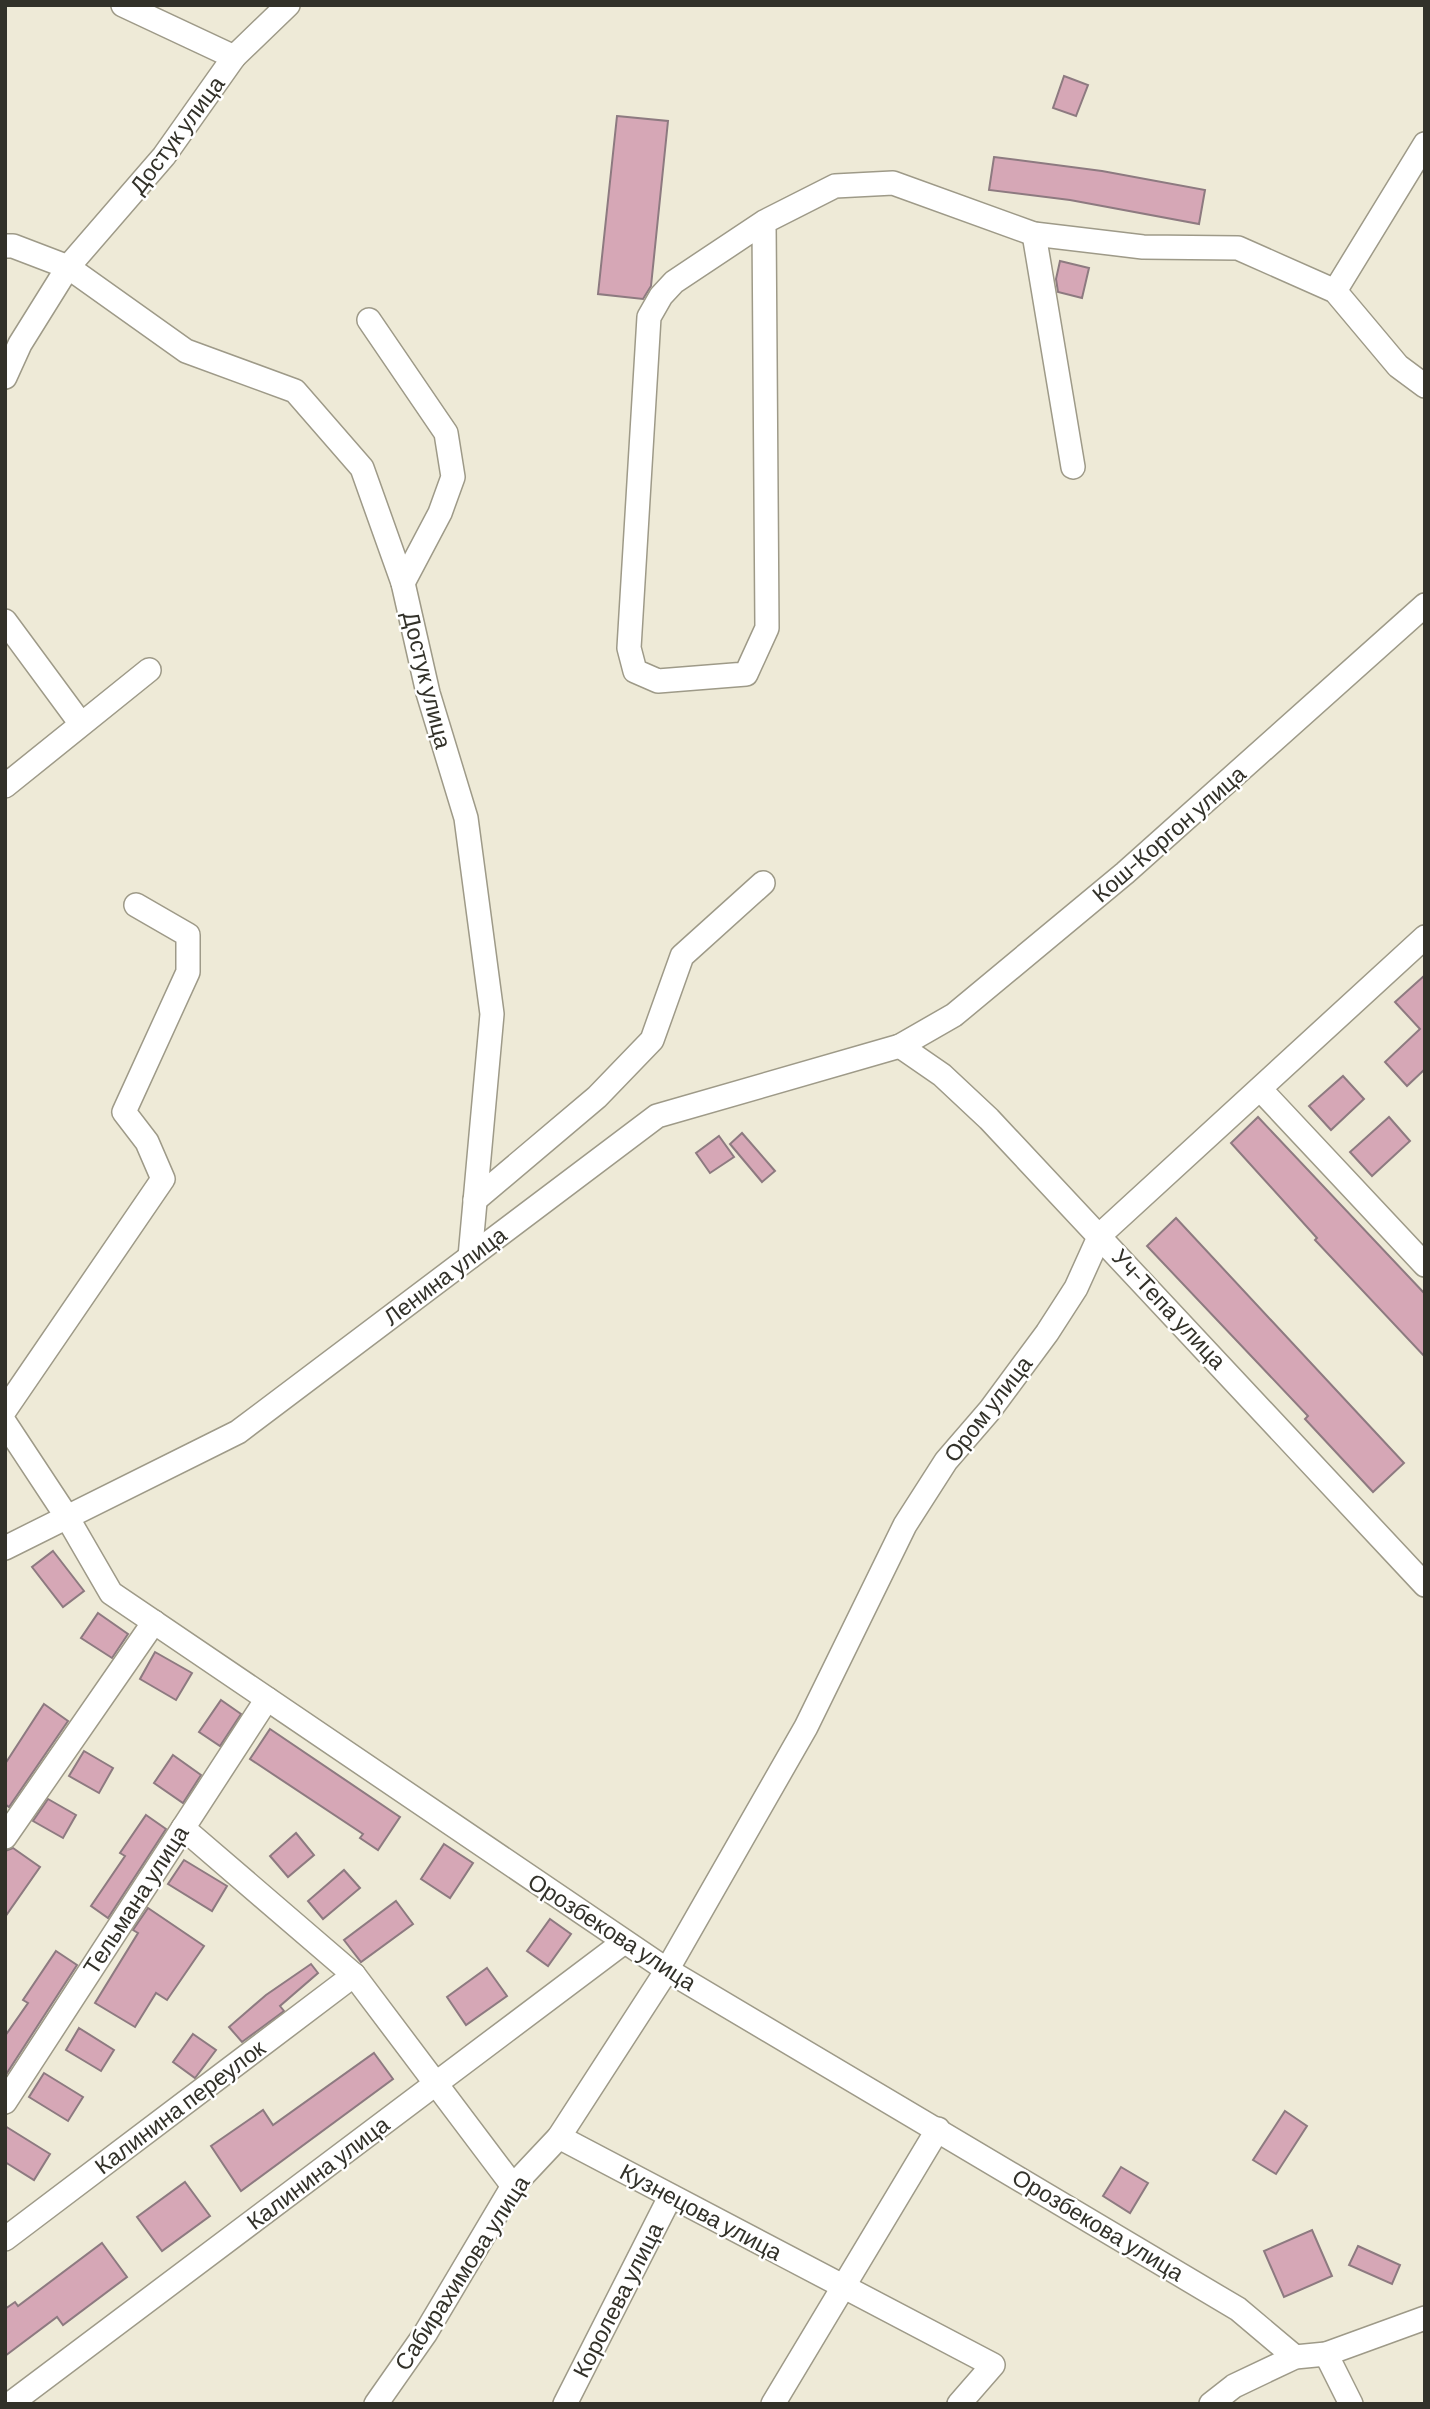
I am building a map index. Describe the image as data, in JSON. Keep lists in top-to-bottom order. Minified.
{"streets":{"street":["Достук улица","Кош-Коргон улица","Ленина улица","Уч-Тепа улица","Ором улица","Тельмана улица","Орозбекова улица","Калинина переулок","Калинина улица","Кузнецова улица","Сабирахимова улица","Королева улица"]},"crossings":[["Достук улица","Ленина улица"],["Кош-Коргон улица","Ленина улица"],["Кош-Коргон улица","Уч-Тепа улица"],["Ленина улица","Уч-Тепа улица"],["Ленина улица","Орозбекова улица"],["Уч-Тепа улица","Ором улица"],["Ором улица","Орозбекова улица"],["Ором улица","Сабирахимова улица"],["Тельмана улица","Орозбекова улица"],["Орозбекова улица","Калинина улица"],["Орозбекова улица","Сабирахимова улица"],["Кузнецова улица","Сабирахимова улица"],["Кузнецова улица","Королева улица"]]}
